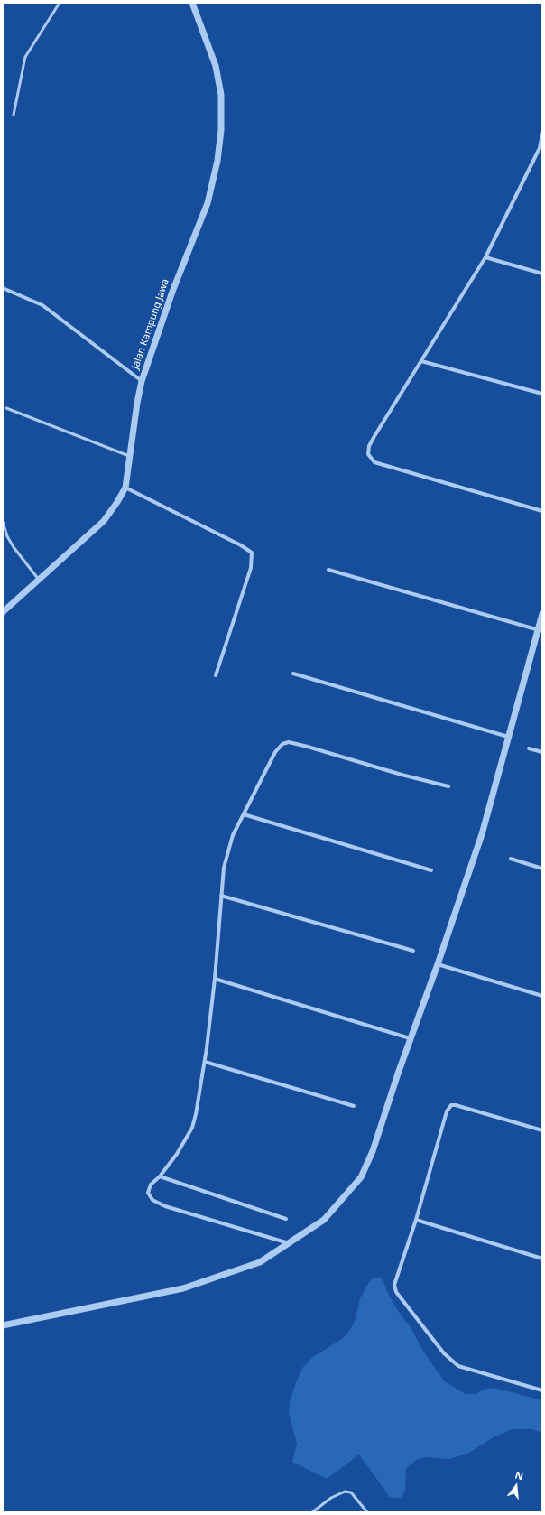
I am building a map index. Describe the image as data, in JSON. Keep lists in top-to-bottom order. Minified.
{"streets":{"street":["Jalan Kampung Jawa"]},"north":"top"}
